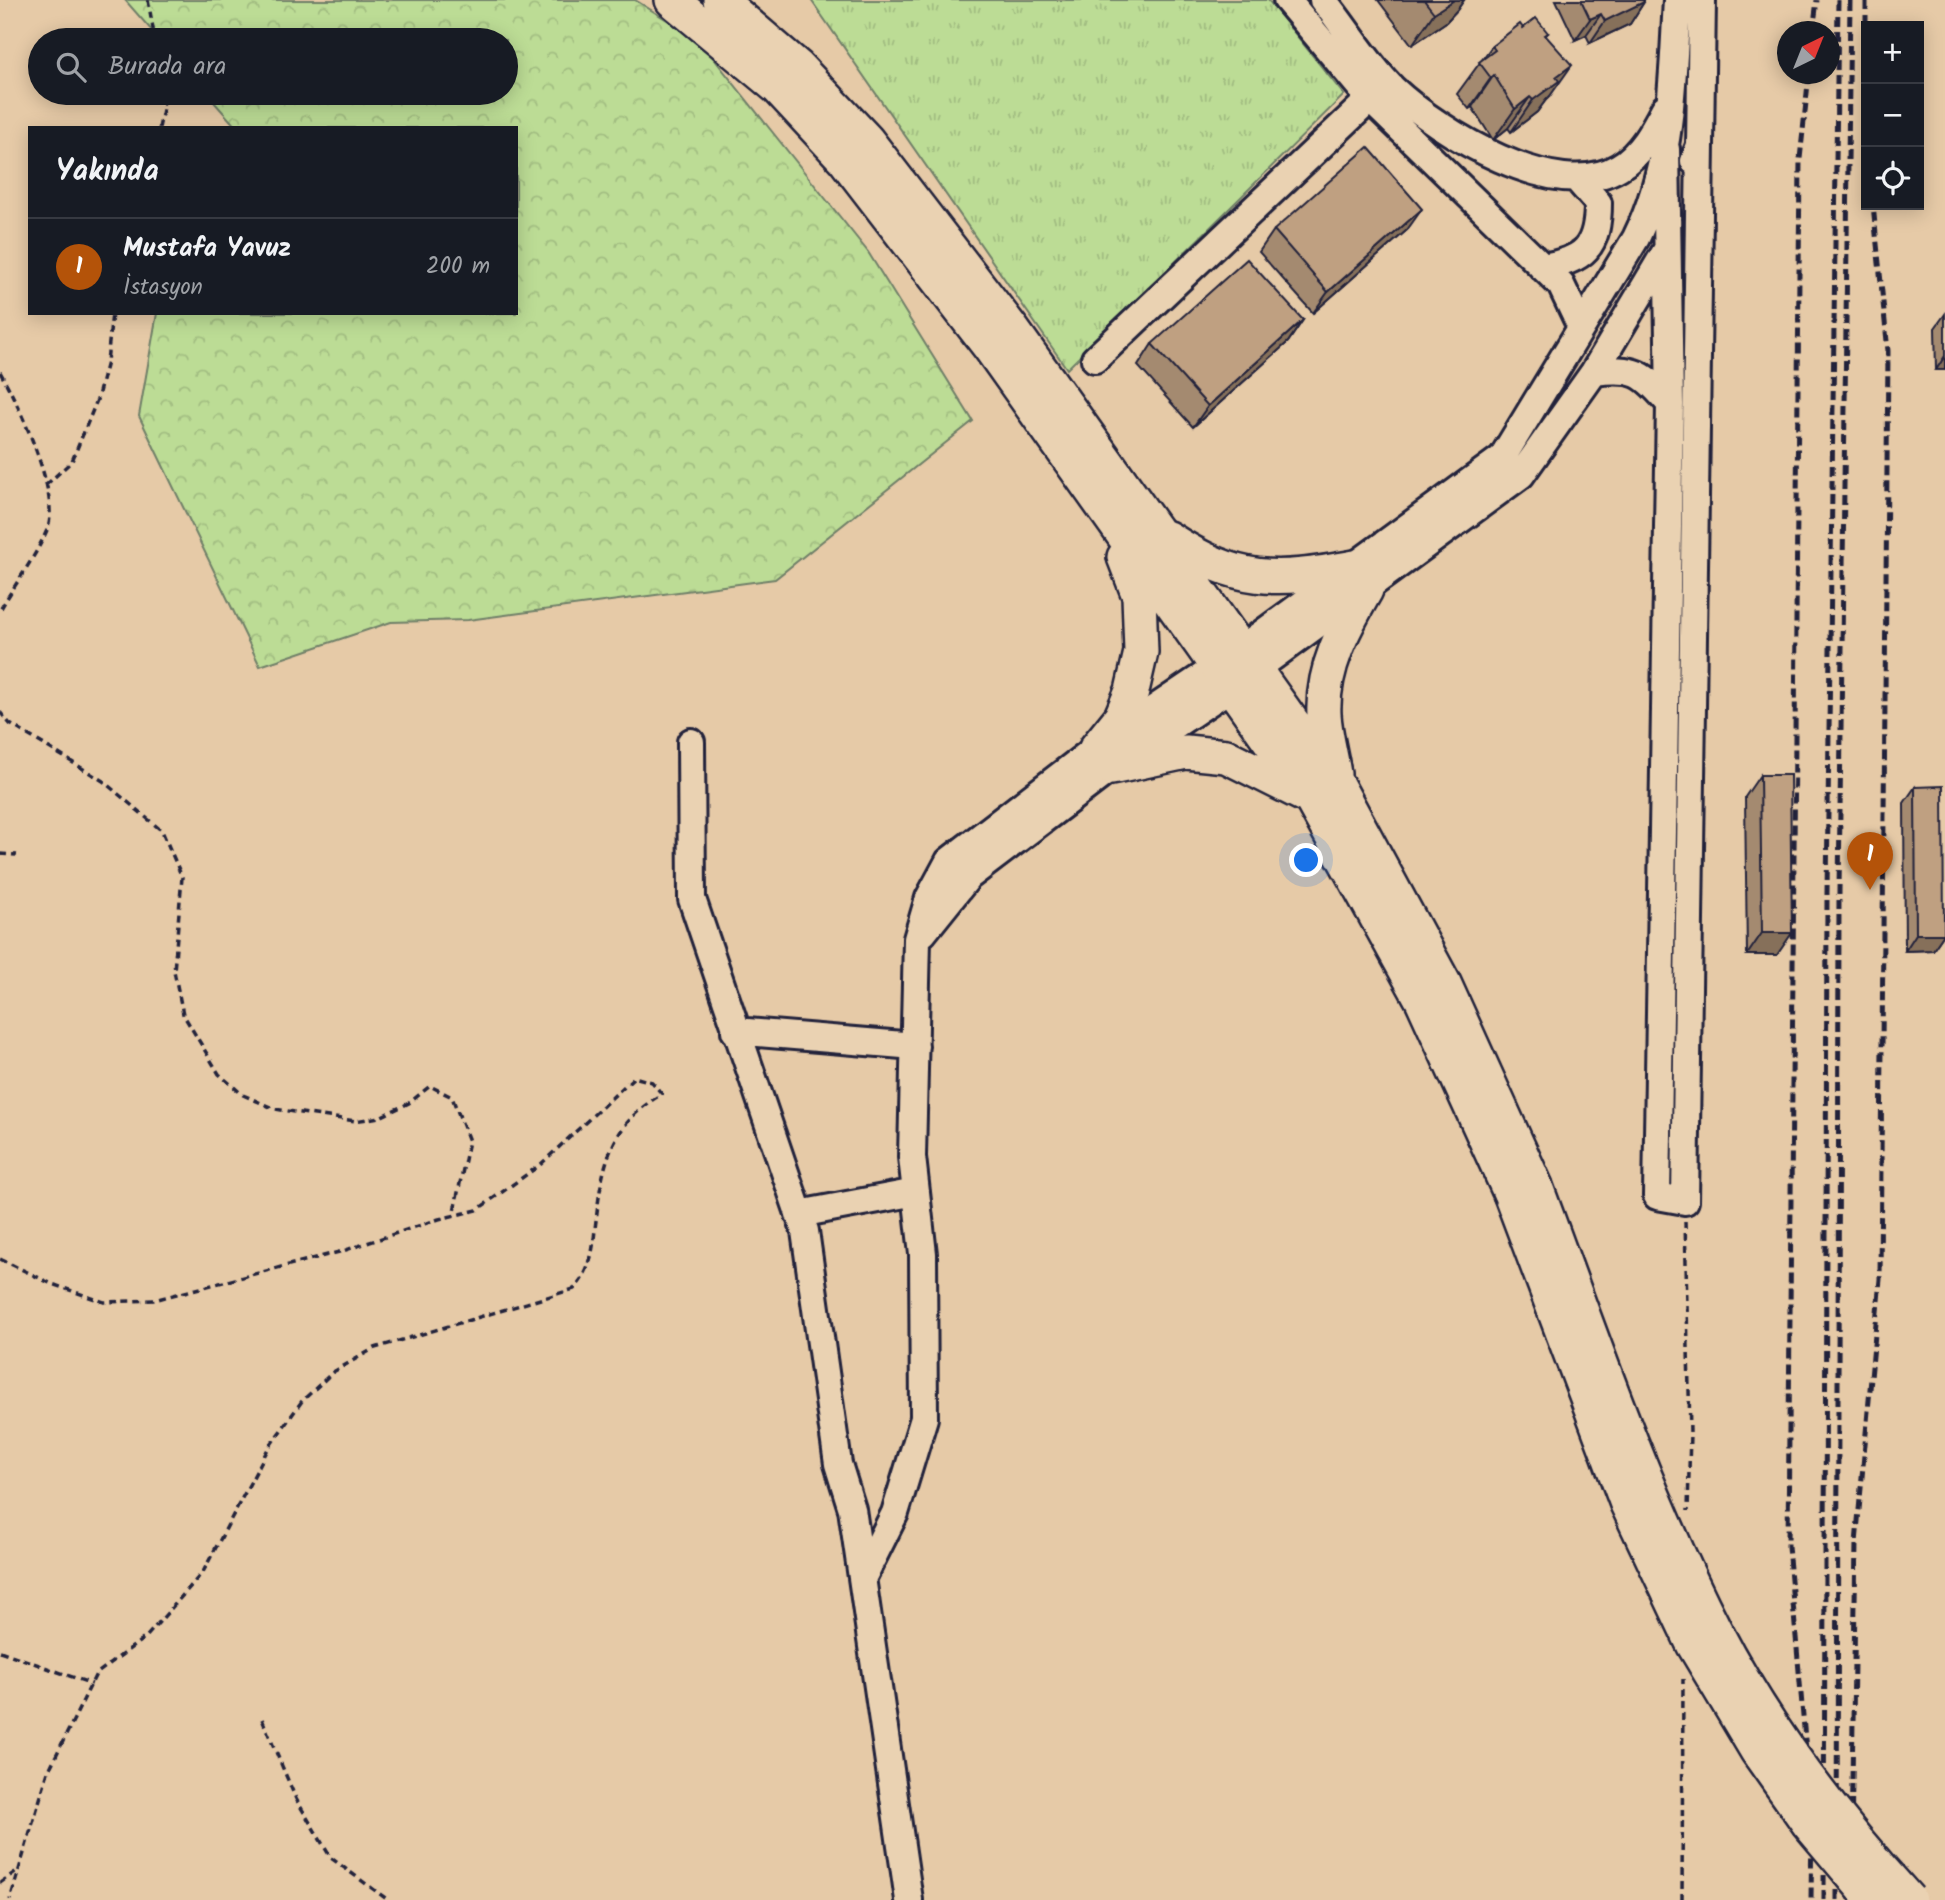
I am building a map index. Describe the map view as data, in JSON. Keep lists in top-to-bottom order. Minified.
{"north":"top right","page":{"map_buttons":["+","−"],"search":"Burada ara","heading":"Yakında","list":[{"mark":"1","name":"Mustafa Yavuz","note":"İstasyon","value":"200 m"}],"pins":"1"}}
